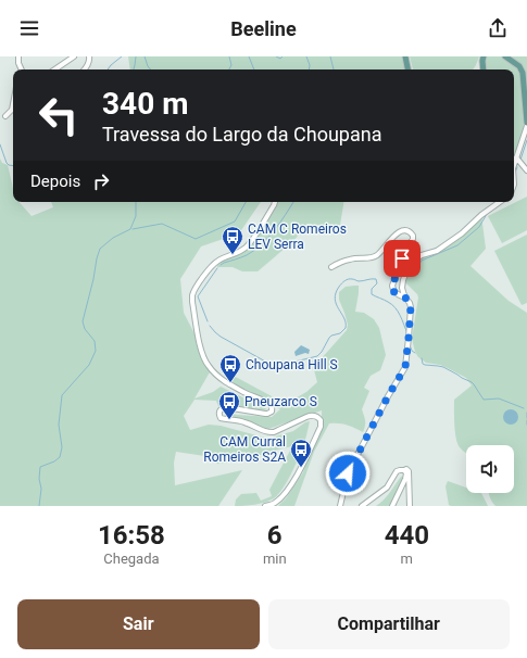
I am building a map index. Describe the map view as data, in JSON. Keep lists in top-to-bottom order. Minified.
{"places":{"bus stop":["CAM C Romeiros LEV Serra","Choupana Hill S","Pneuzarco S","CAM Curral Romeiros S2A"]},"page":{"header":"Beeline","turn":["340 m","Travessa do Largo da Choupana"],"then":"Depois","eta":["16:58","Chegada","6","min","440","m"],"buttons":["Sair","Compartilhar"]}}
